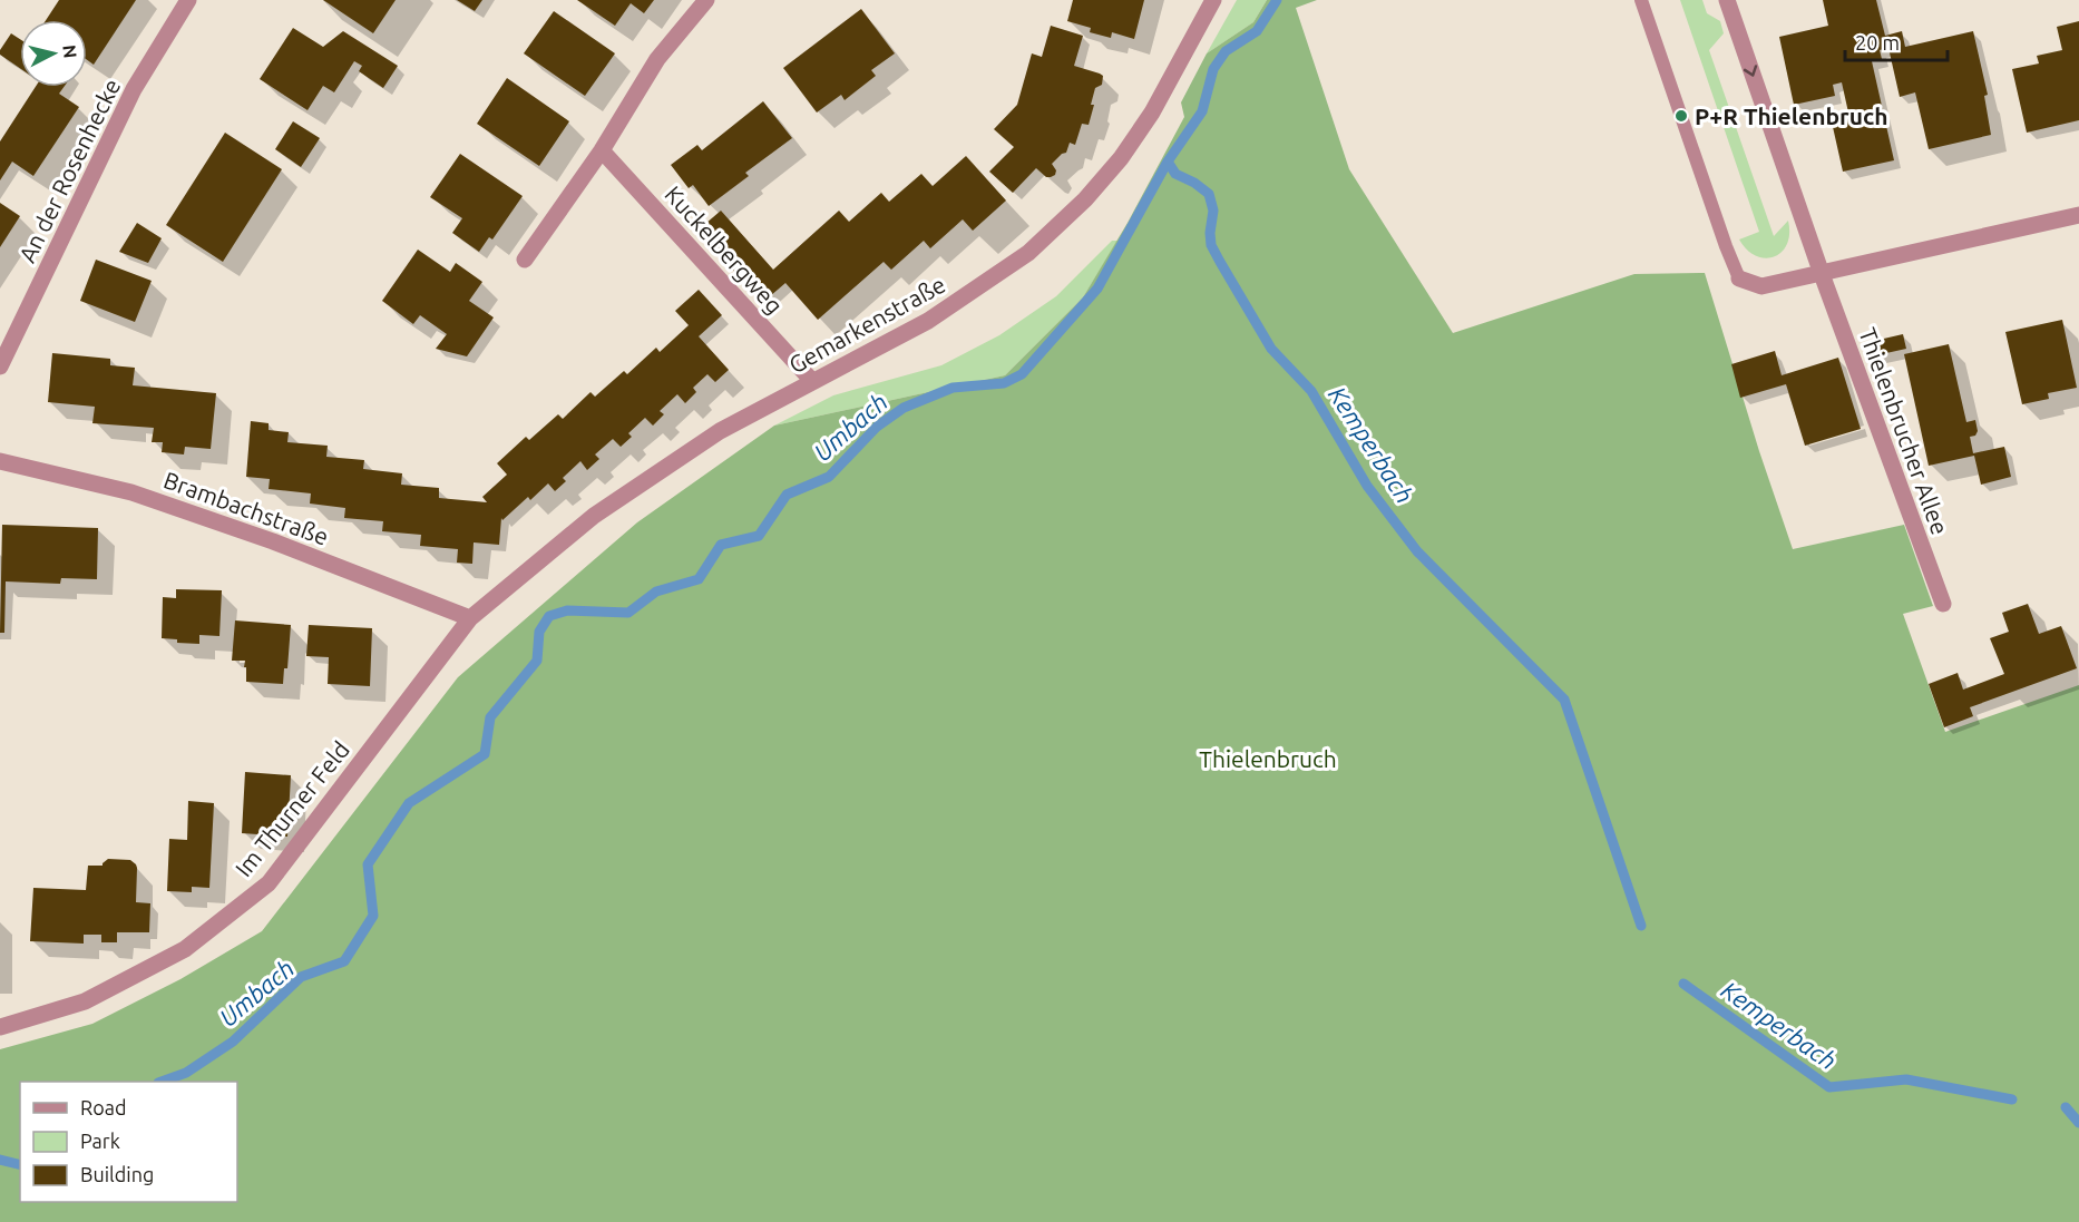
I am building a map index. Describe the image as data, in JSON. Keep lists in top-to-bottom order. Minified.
{"streets":{"street":["An der Rosenhecke","Kuckelbergweg","Gemarkenstraße","Thielenbrucher Allee","Brambachstraße","Im Thurner Feld"]},"crossings":[["Kuckelbergweg","Gemarkenstraße"],["Gemarkenstraße","Brambachstraße"],["Gemarkenstraße","Im Thurner Feld"],["Brambachstraße","Im Thurner Feld"]],"one_way":["Thielenbrucher Allee"],"water":["Umbach","Kemperbach"],"parks":["Thielenbruch"],"places":["P+R Thielenbruch"],"legend":["Road","Park","Building"],"scale_bar":"20 m","north":"right"}
